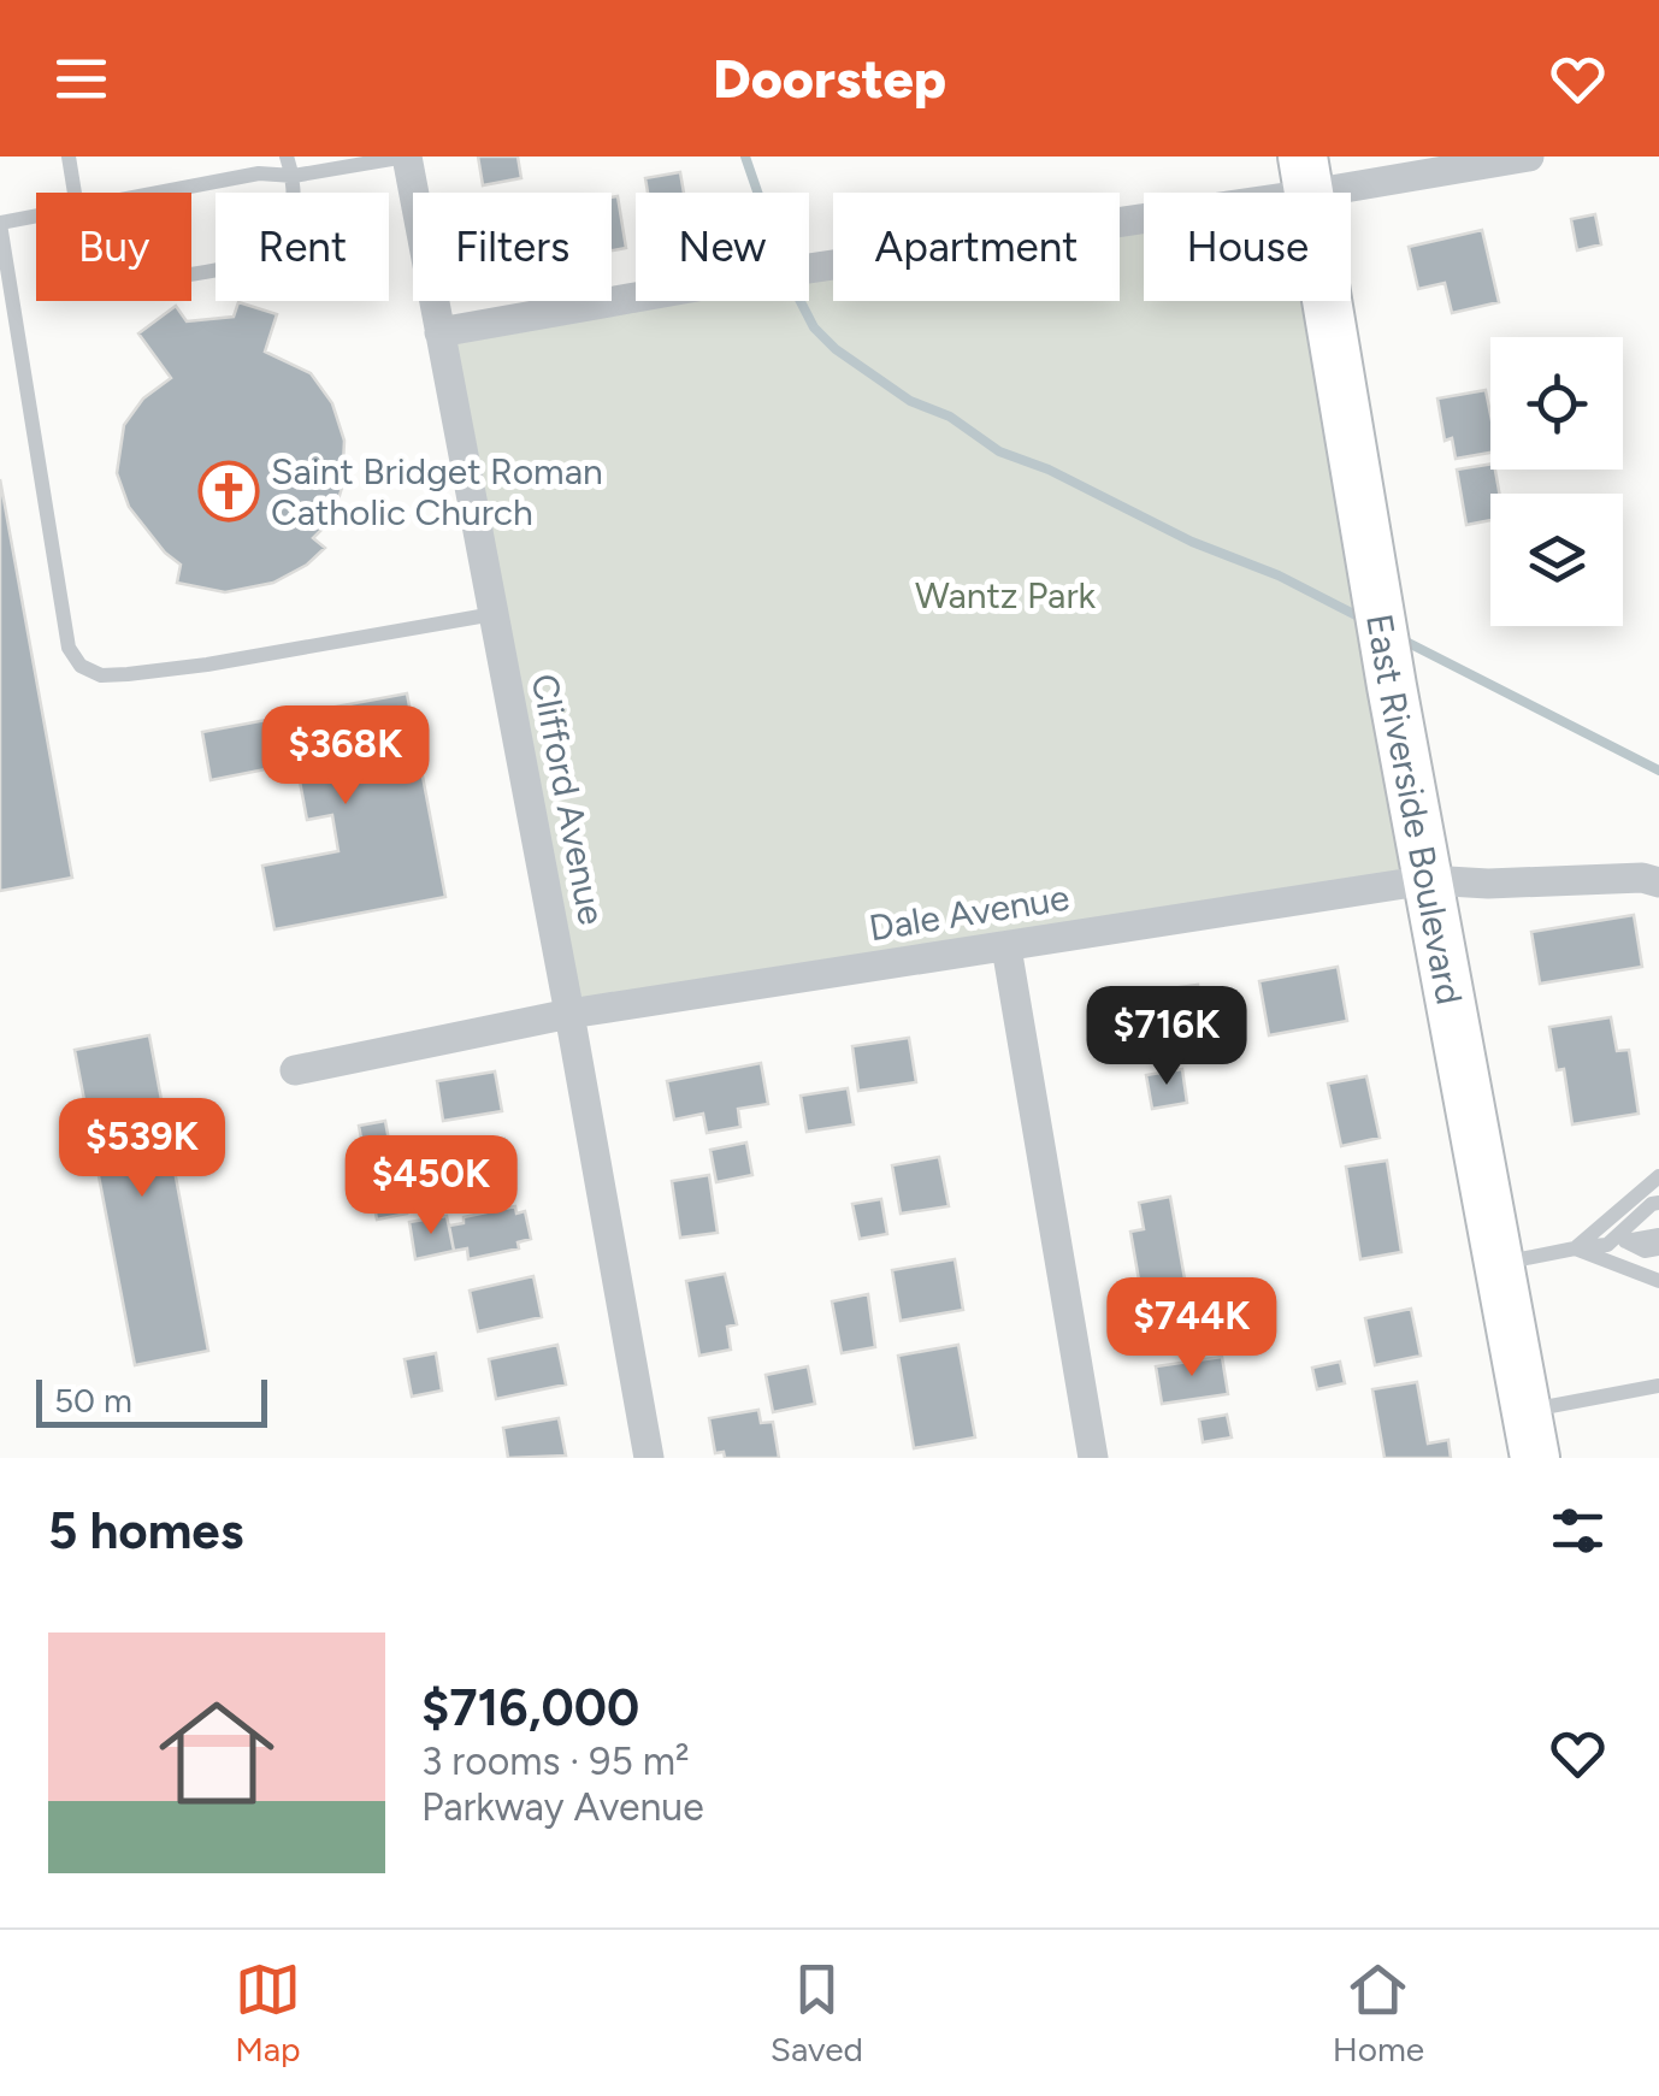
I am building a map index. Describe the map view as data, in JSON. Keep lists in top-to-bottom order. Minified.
{"streets":{"main road":["East Riverside Boulevard"],"street":["Clifford Avenue","Dale Avenue"]},"crossings":[["Clifford Avenue","Dale Avenue"],["East Riverside Boulevard","Dale Avenue"]],"parks":["Wantz Park"],"places":{"church":["Saint Bridget Roman Catholic Church"]},"scale_bar":"50 m","page":{"header":"Doorstep","chip":["Buy","Rent","Filters","New","Apartment","House"],"price":["$368K","$716K","$539K","$450K","$744K"],"scale":"50 m","heading":"5 homes","list":[{"name":"$716,000","note":"3 rooms · 95 m² · Parkway Avenue"}],"tabs":["Map","Saved","Home"]}}
